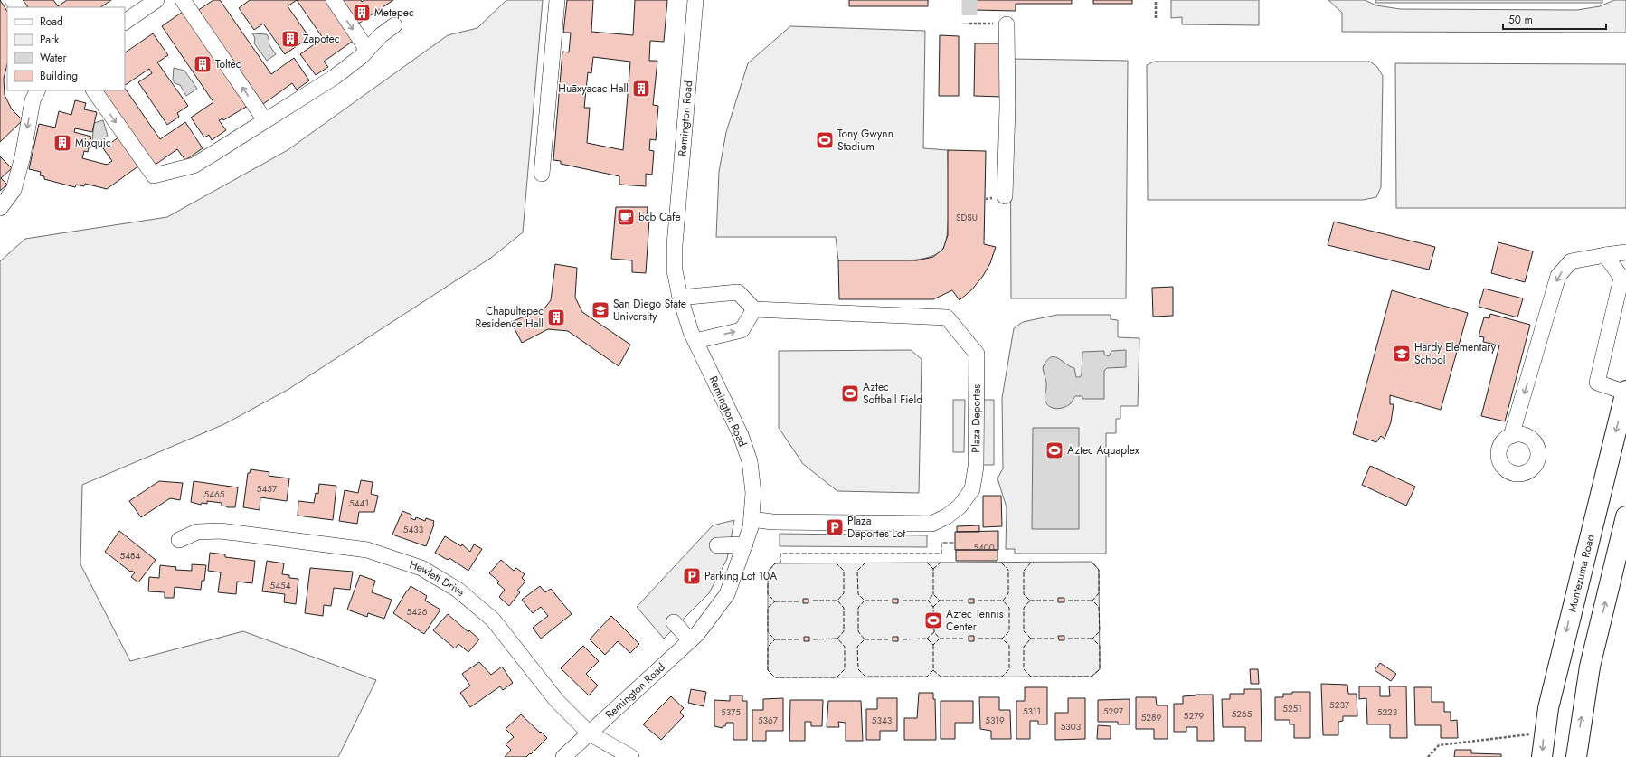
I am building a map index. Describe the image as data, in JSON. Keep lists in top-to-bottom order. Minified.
{"streets":{"main road":["Montezuma Road"],"street":["Remington Road","Plaza Deportes","Hewlett Drive"]},"crossings":[["Remington Road","Plaza Deportes"],["Remington Road","Hewlett Drive"]],"places":{"building":["Metepec","Zapotec","Toltec","Huāxyacac Hall","Mixquic","Chapultepec Residence Hall"],"sports":["Tony Gwynn Stadium","Aztec Softball Field","Aztec Aquaplex","Aztec Tennis Center"],"cafe":["bcb Cafe"],"school or university":["San Diego State University","Hardy Elementary School"],"parking":["Plaza Deportes Lot","Parking Lot 10A"]},"house_numbers":["SDSU","5457","5465","5441","5433","5400","5484","5454","5426","5237","5251","5311","5297","5375","5223","5265","5279","5289","5367","5343","5319","5303"],"legend":["Road","Park","Water","Building"],"scale_bar":"50 m"}
